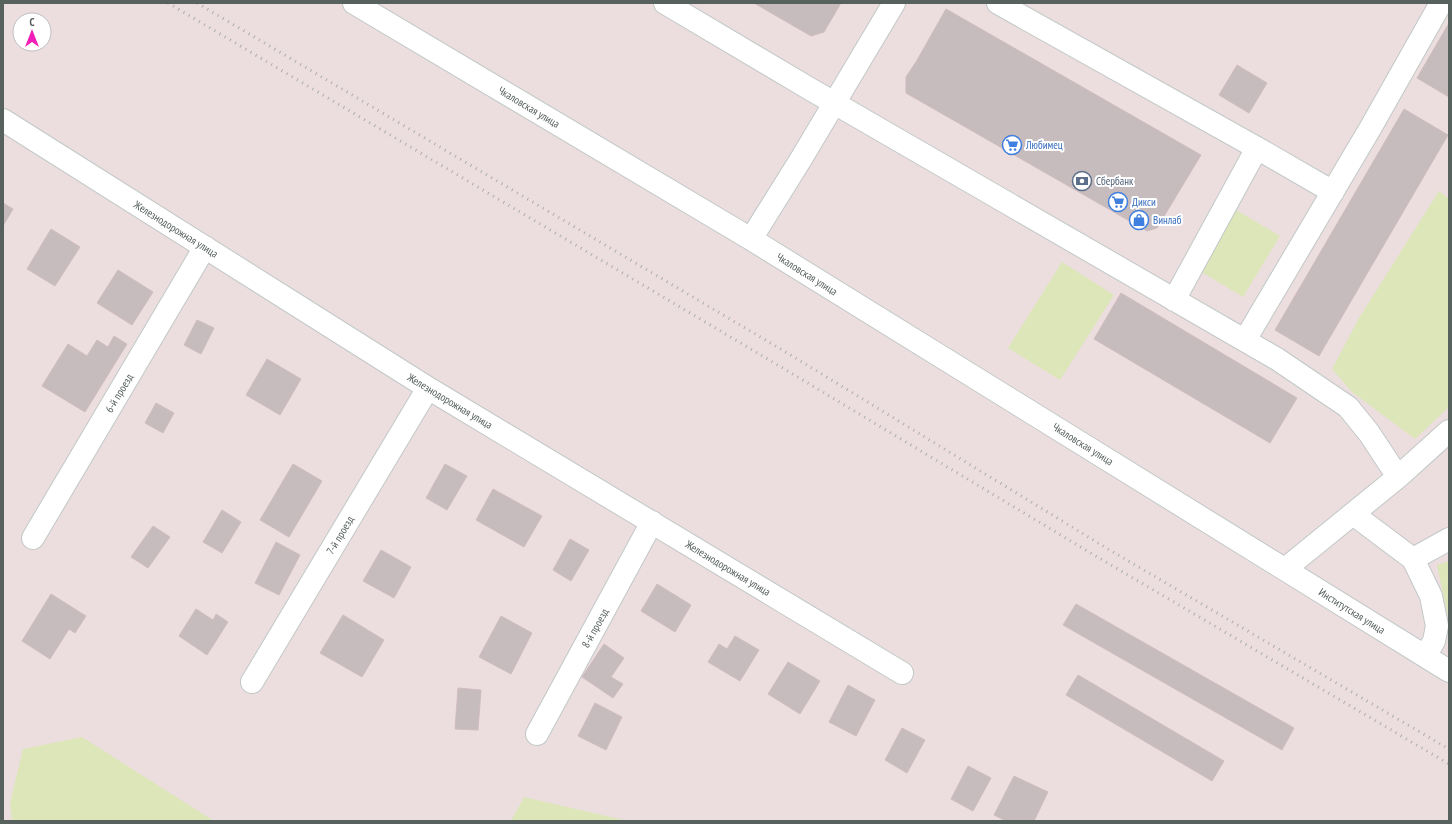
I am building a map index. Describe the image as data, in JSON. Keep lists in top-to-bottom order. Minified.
{"streets":{"street":["Чкаловская улица","Железнодорожная улица","6-й проезд","7-й проезд","Институтская улица","8-й проезд"]},"crossings":[["Чкаловская улица","Институтская улица"],["Железнодорожная улица","6-й проезд"],["Железнодорожная улица","7-й проезд"],["Железнодорожная улица","8-й проезд"]],"places":{"supermarket":["Любимец","Дикси"],"bank":["Сбербанк"],"shop":["Винлаб"]},"north":"top"}
